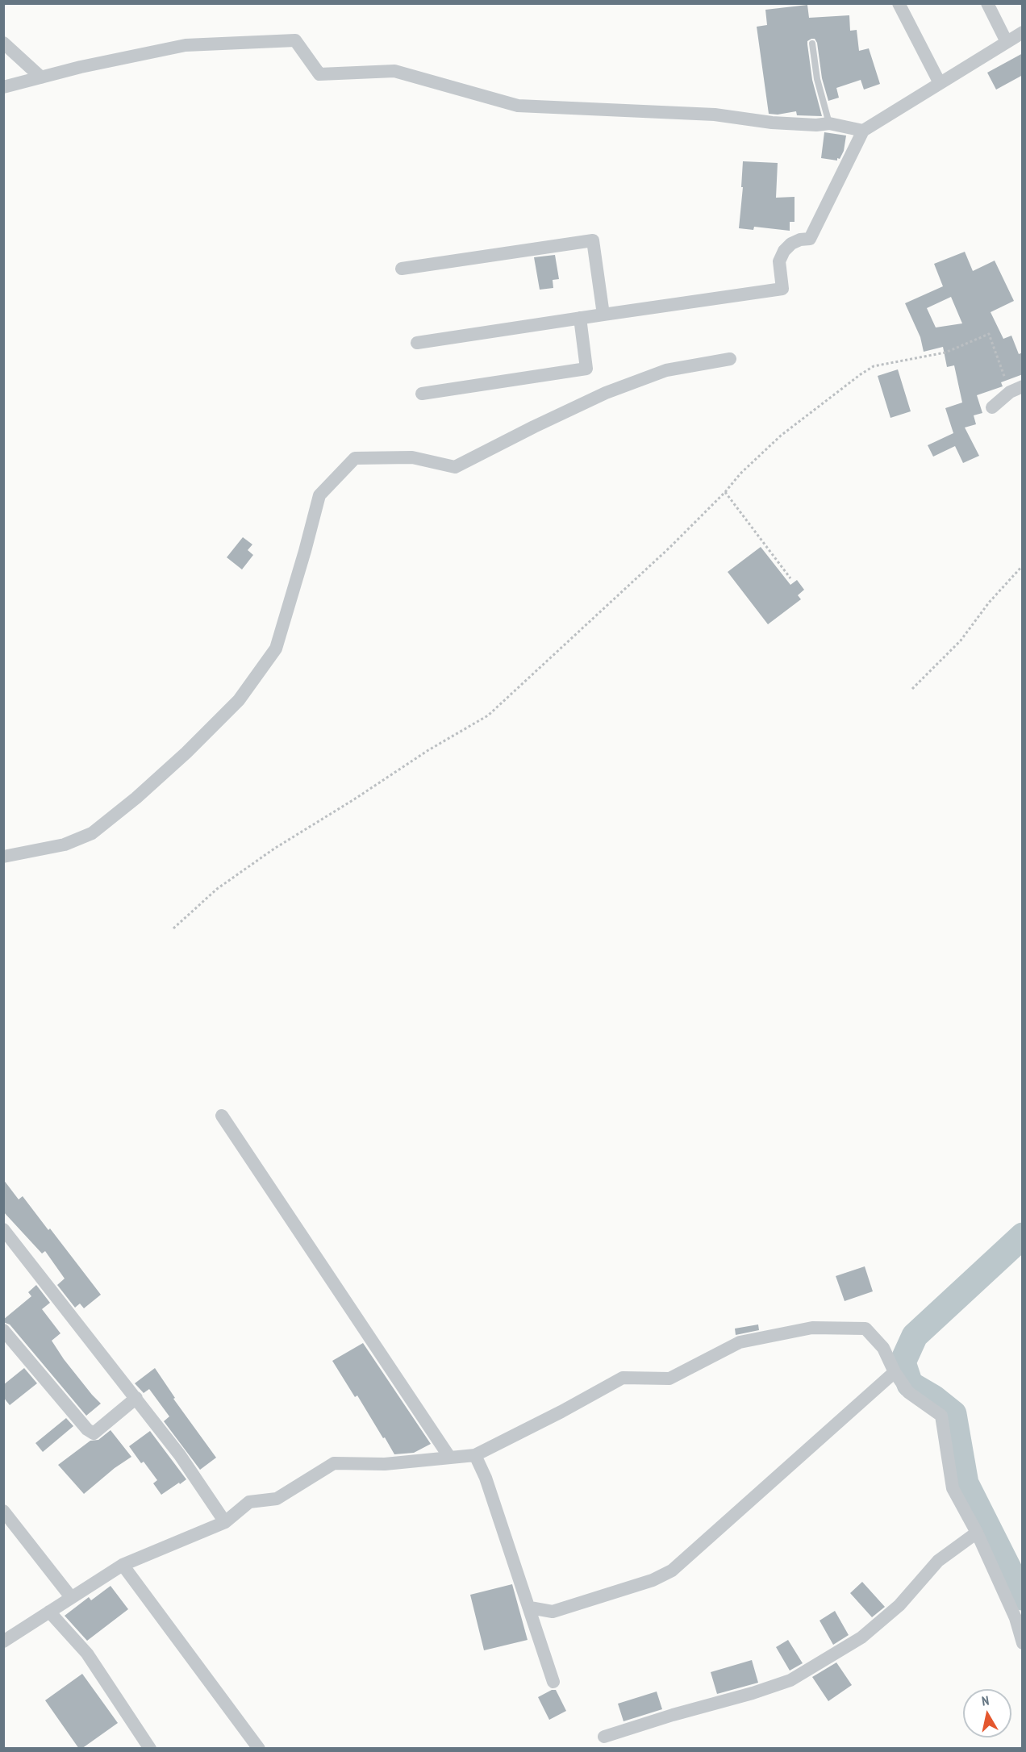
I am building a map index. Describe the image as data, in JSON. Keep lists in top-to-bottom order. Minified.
{"north":"top"}
